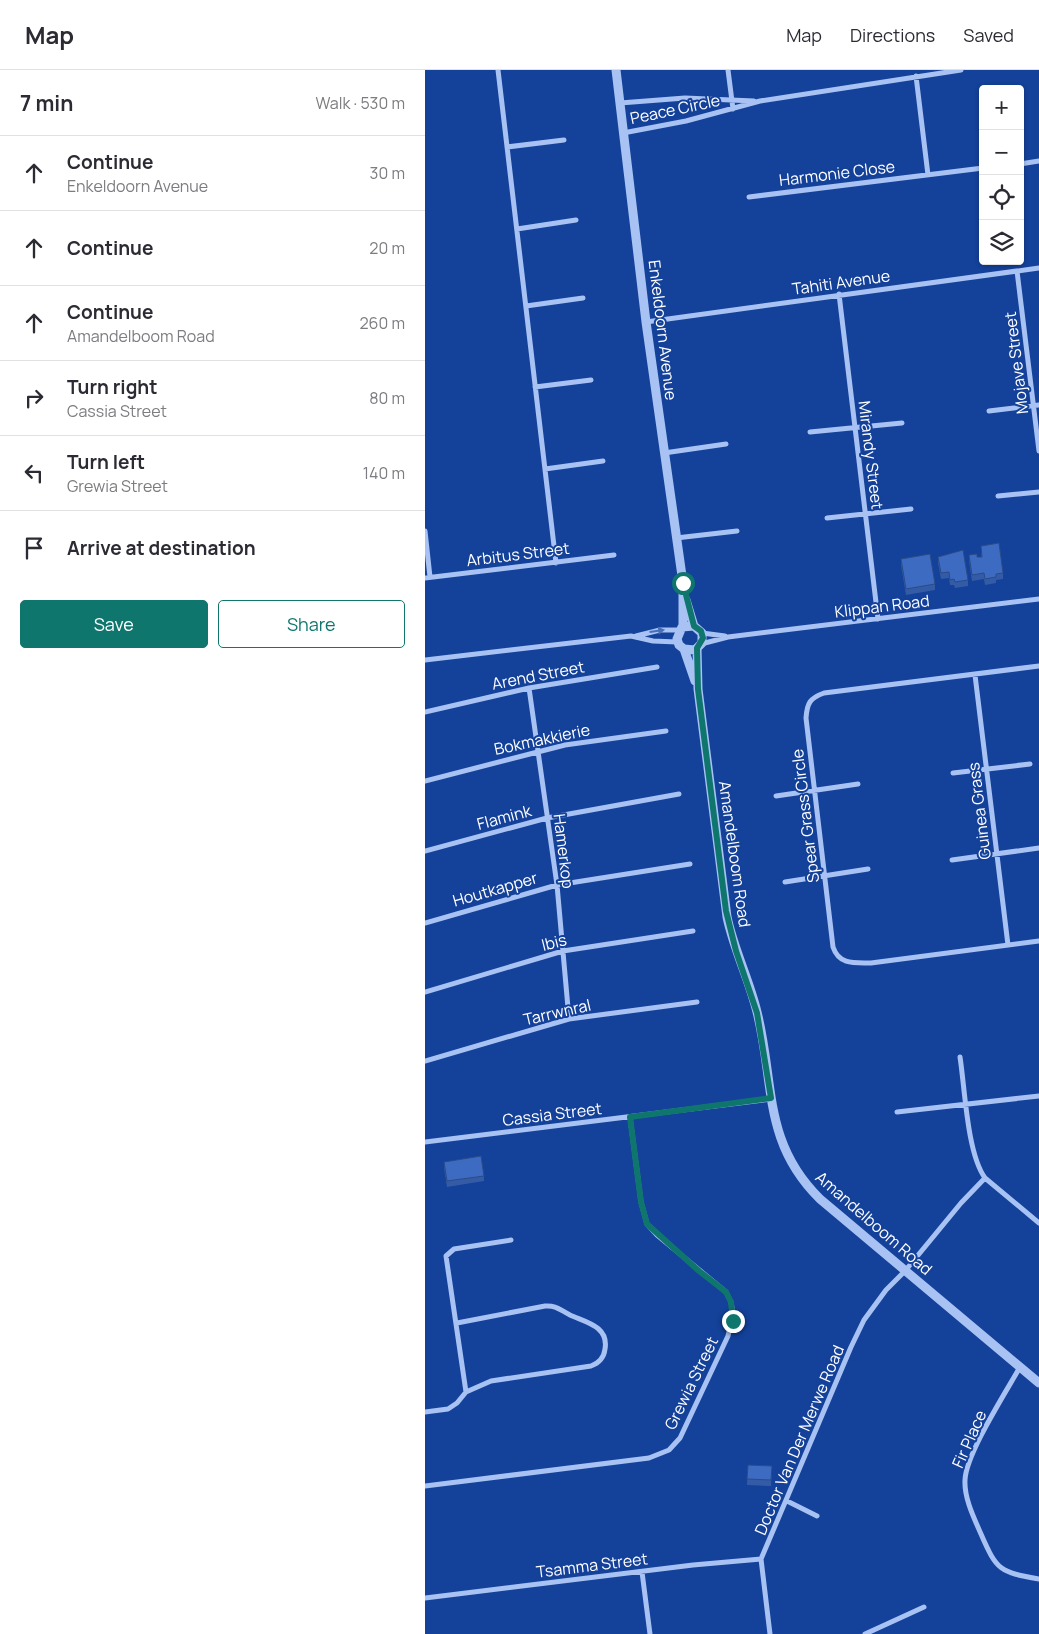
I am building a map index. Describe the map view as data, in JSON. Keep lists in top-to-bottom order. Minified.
{"streets":{"street":["Peace Circle","Harmonie Close","Tahiti Avenue","Enkeldoorn Avenue","Mojave Street","Mirandy Street","Arbitus Street","Klippan Road","Arend Street","Bokmakkierie","Guinea Grass","Spear Grass Circle","Flamink","Hamerkop","Amandelboom Road","Houtkapper","Ibis","Tarrwnral","Cassia Street","Grewia Street","Fir Place","Doctor Van Der Merwe Road","Tsamma Street"]},"crossings":[["Peace Circle","Enkeldoorn Avenue"],["Tahiti Avenue","Enkeldoorn Avenue"],["Tahiti Avenue","Mojave Street"],["Tahiti Avenue","Mirandy Street"],["Enkeldoorn Avenue","Klippan Road"],["Enkeldoorn Avenue","Amandelboom Road"],["Mirandy Street","Klippan Road"],["Klippan Road","Amandelboom Road"],["Arend Street","Hamerkop"],["Bokmakkierie","Hamerkop"],["Guinea Grass","Spear Grass Circle"],["Flamink","Hamerkop"],["Hamerkop","Houtkapper"],["Hamerkop","Ibis"],["Hamerkop","Tarrwnral"],["Amandelboom Road","Cassia Street"],["Amandelboom Road","Fir Place"],["Amandelboom Road","Doctor Van Der Merwe Road"],["Cassia Street","Grewia Street"],["Doctor Van Der Merwe Road","Tsamma Street"]],"page":{"header":"Map","nav":["Map","Directions","Saved"],"heading":["7 min","Walk · 530 m"],"map_buttons":["+","−"],"list":[["Continue","Enkeldoorn Avenue","30 m"],["Continue","20 m"],["Continue","Amandelboom Road","260 m"],["Turn right","Cassia Street","80 m"],["Turn left","Grewia Street","140 m"],"Arrive at destination"],"buttons":["Save","Share"]}}
